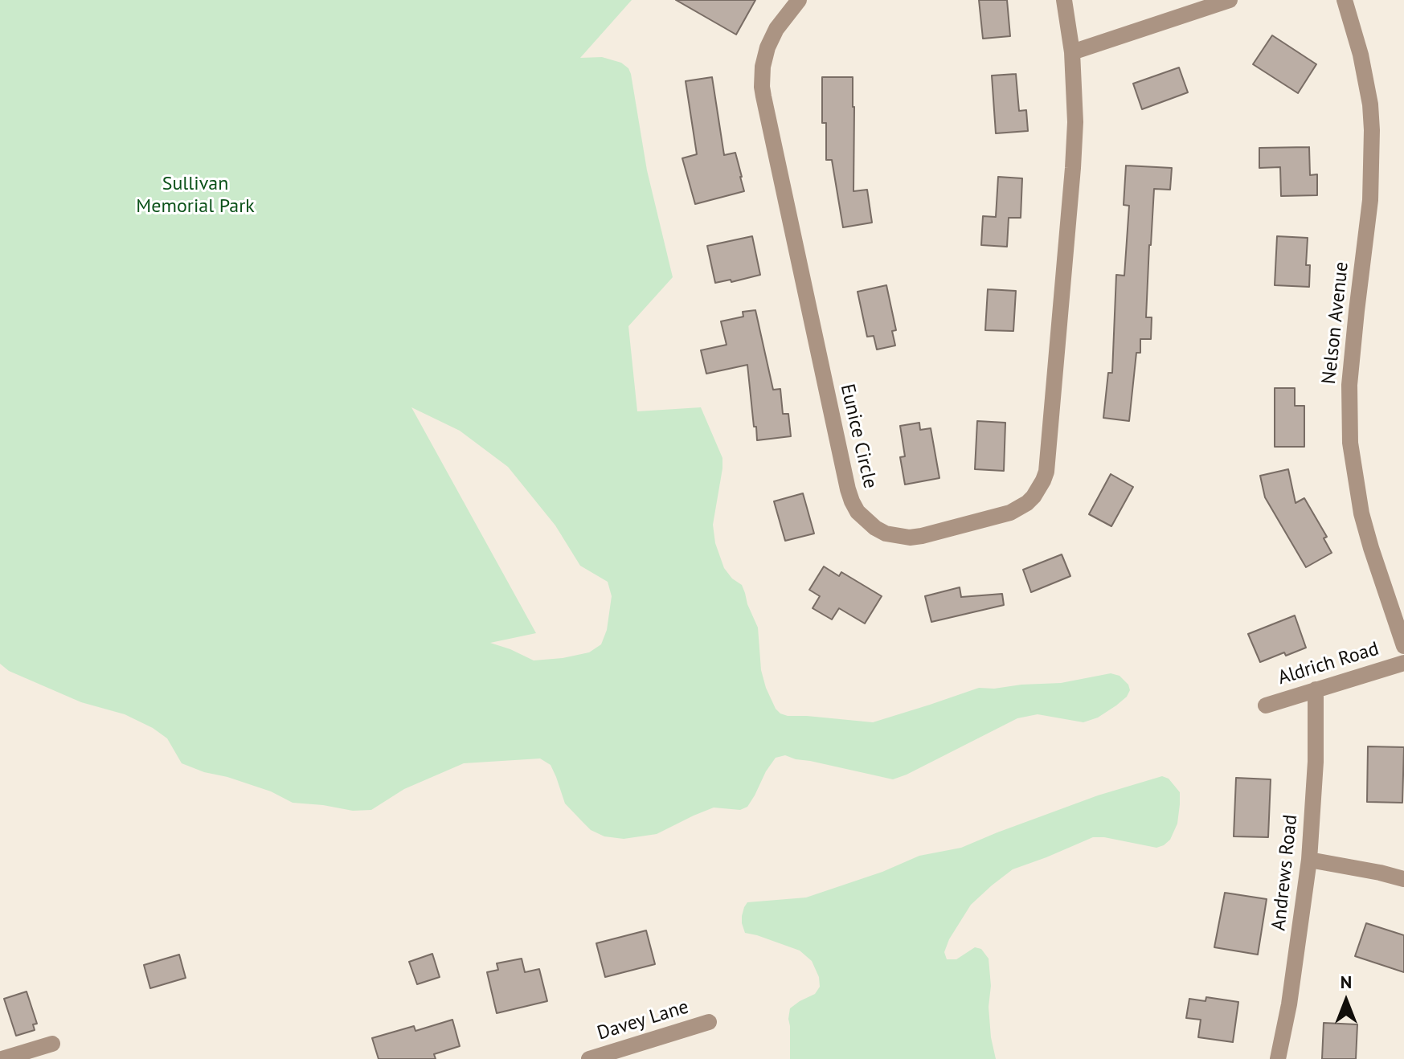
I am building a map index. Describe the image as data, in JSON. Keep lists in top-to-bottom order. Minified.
{"streets":{"street":["Nelson Avenue","Eunice Circle","Aldrich Road","Andrews Road","Davey Lane"]},"crossings":[["Aldrich Road","Andrews Road"]],"parks":["Sullivan Memorial Park"],"north":"top"}
